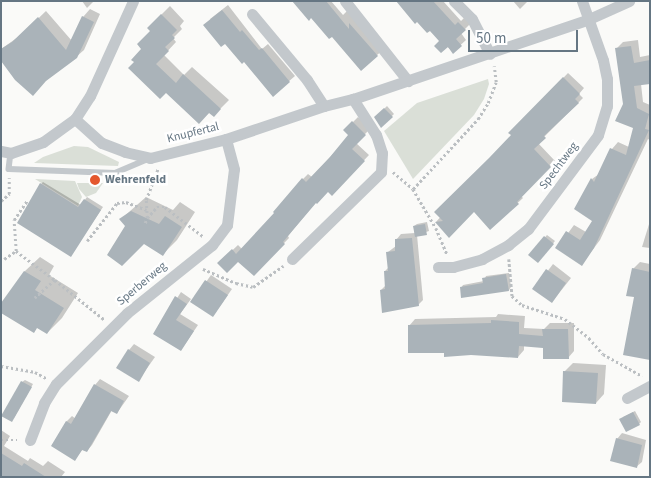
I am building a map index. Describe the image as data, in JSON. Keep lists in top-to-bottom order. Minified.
{"streets":{"street":["Knupfertal","Spechtweg","Sperberweg"]},"crossings":[["Knupfertal","Spechtweg"],["Knupfertal","Sperberweg"]],"places":["Wehrenfeld"],"scale_bar":"50 m"}
